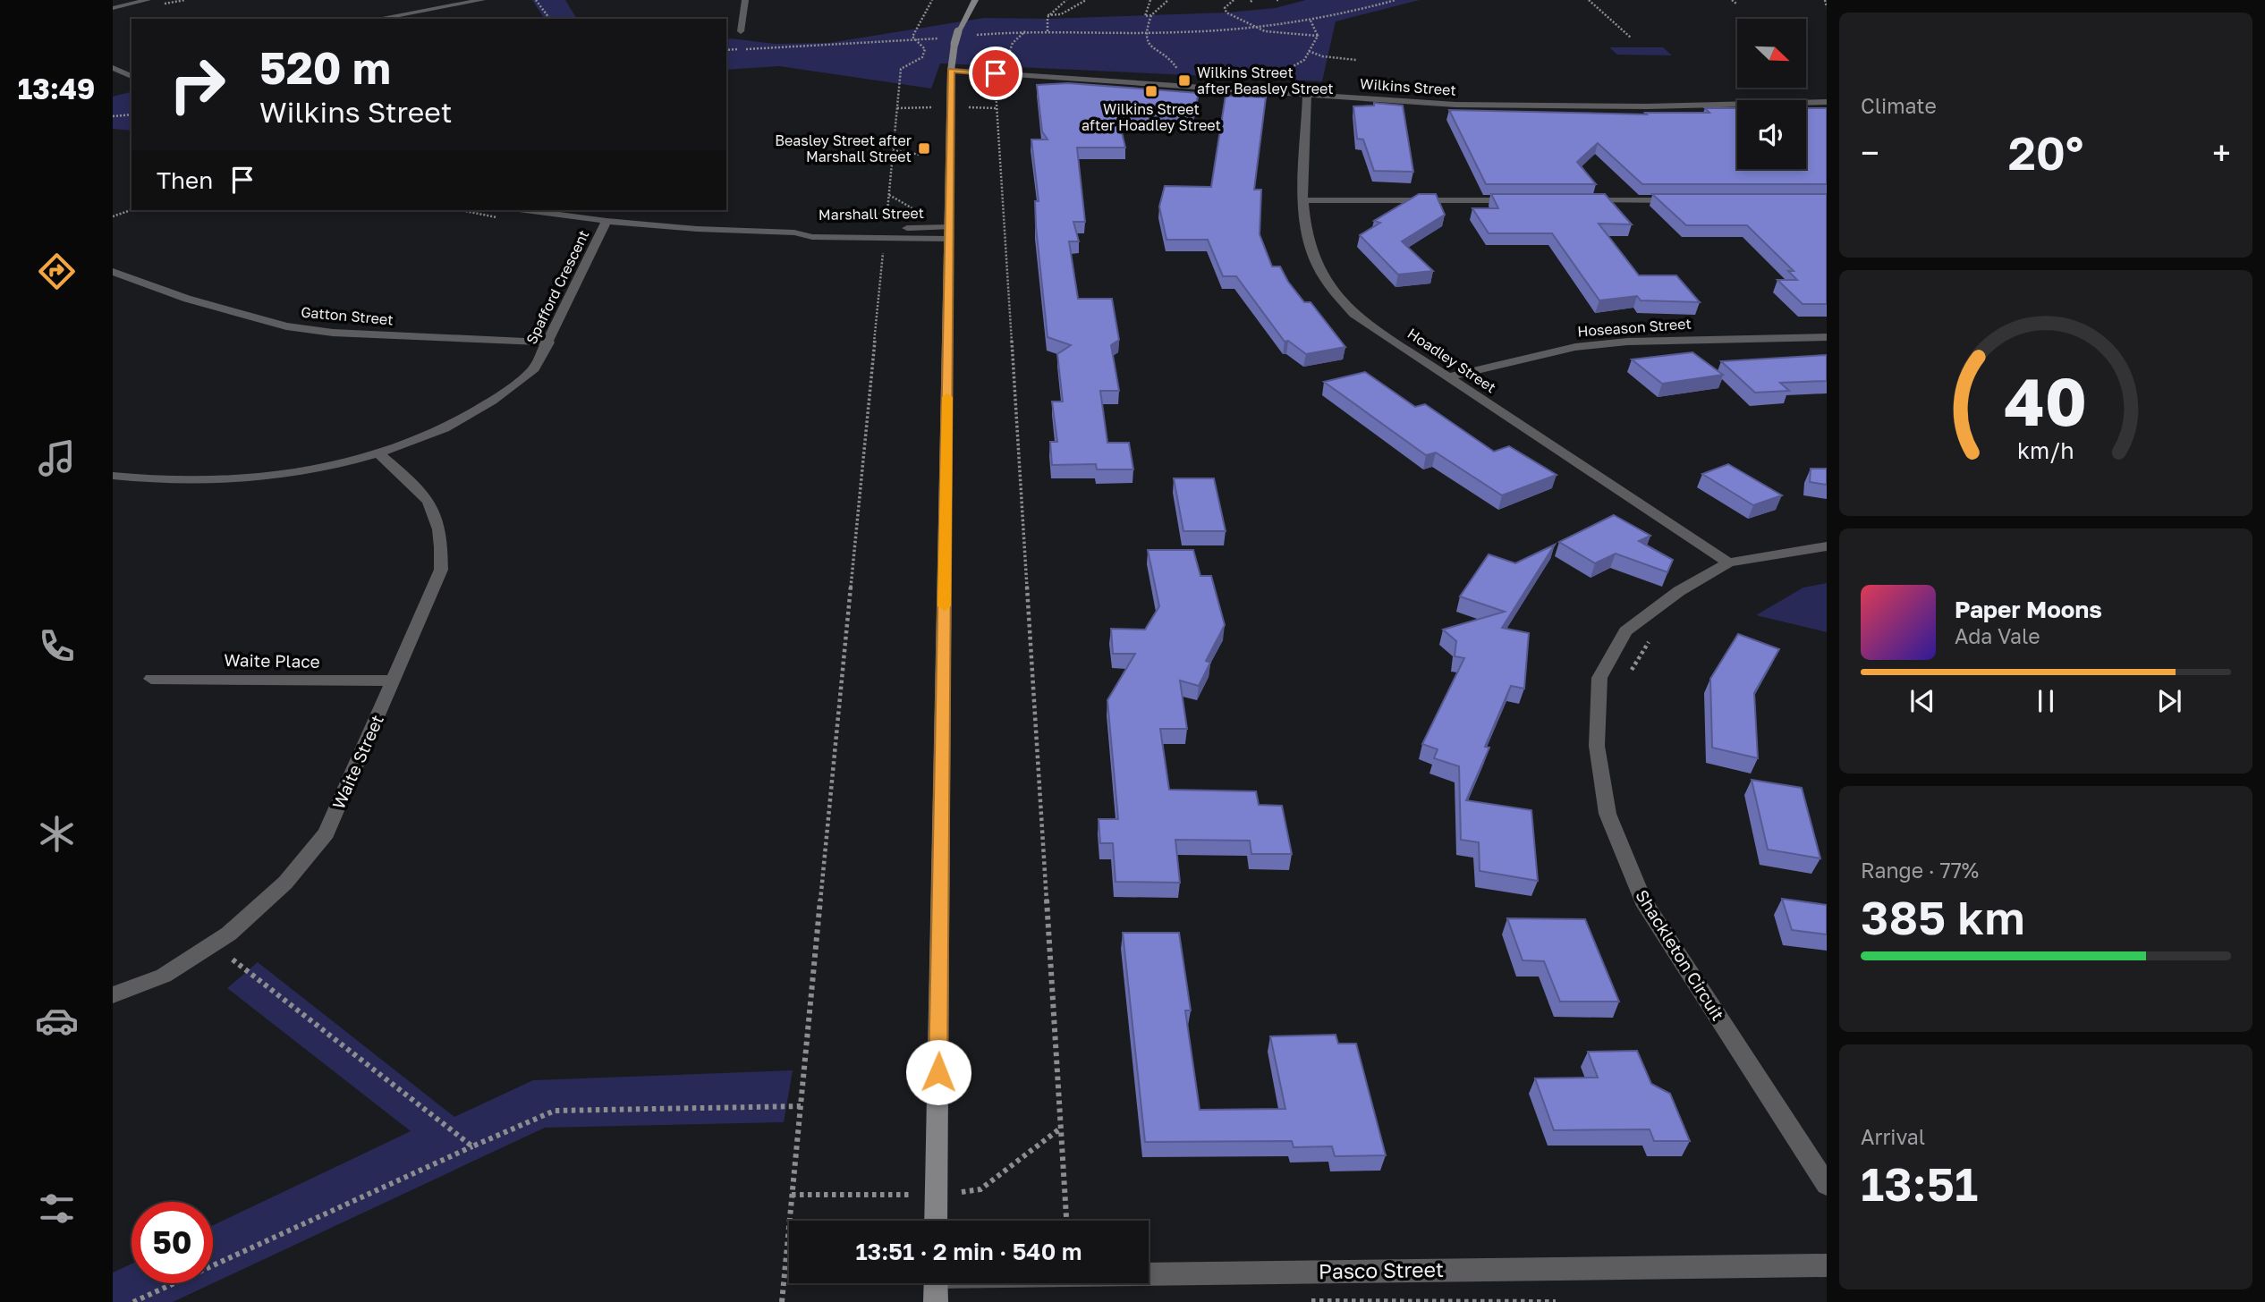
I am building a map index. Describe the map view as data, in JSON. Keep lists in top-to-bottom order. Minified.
{"streets":{"street":["Wilkins Street","Marshall Street","Spafford Crescent","Gatton Street","Hoseason Street","Hoadley Street","Waite Place","Waite Street","Shackleton Circuit","Pasco Street"]},"crossings":[["Wilkins Street","Hoadley Street"],["Marshall Street","Spafford Crescent"],["Spafford Crescent","Gatton Street"],["Spafford Crescent","Waite Street"],["Hoseason Street","Hoadley Street"],["Hoadley Street","Shackleton Circuit"],["Waite Place","Waite Street"]],"places":{"transit":["Wilkins Street after Beasley Street","Wilkins Street after Hoadley Street","Beasley Street after Marshall Street"]},"north":"bottom right","page":{"tabs":"13:49","tile":["Climate",["Range · 77%","385 km"],["Arrival","13:51"]],"turn":["520 m","Wilkins Street"],"heat":["−","20°","+"],"then":"Then","song":["Paper Moons","Ada Vale"],"limit":"50","trip":"13:51 · 2 min · 540 m","gauge":["40","km/h"]}}
